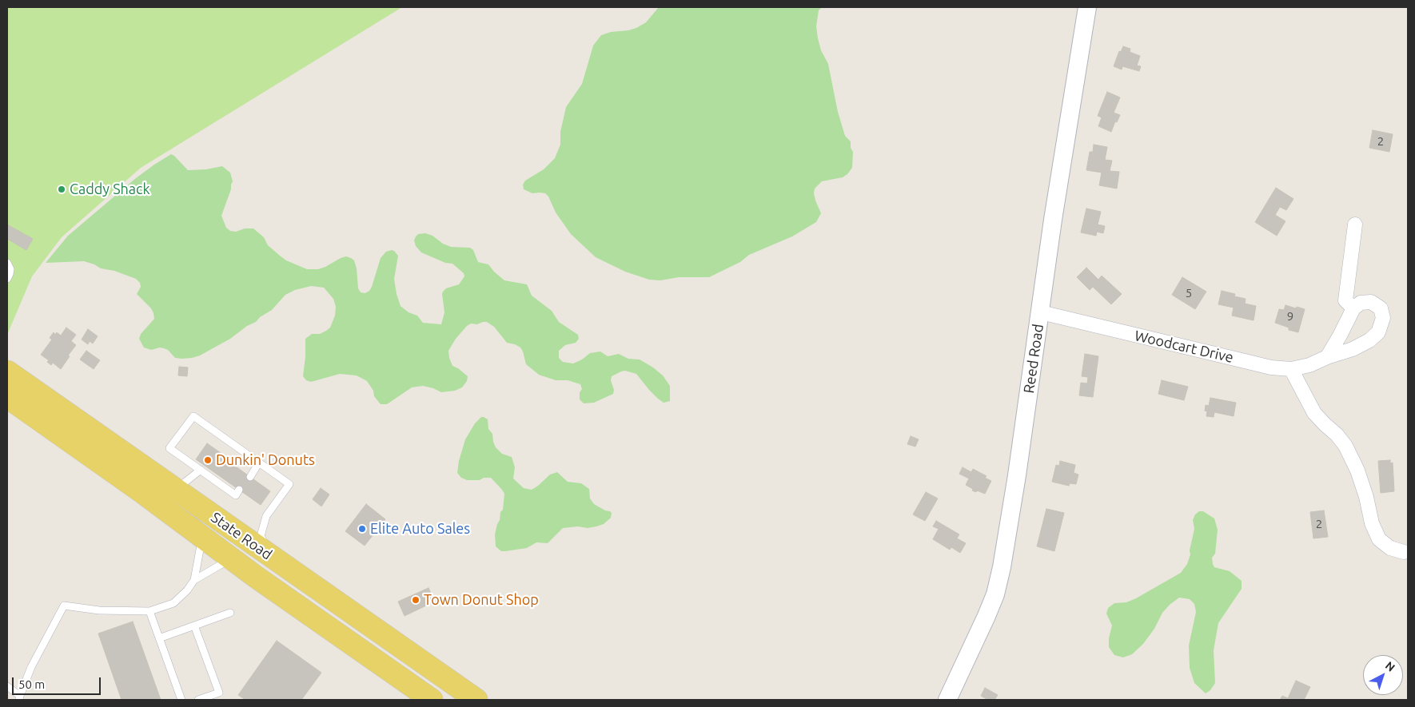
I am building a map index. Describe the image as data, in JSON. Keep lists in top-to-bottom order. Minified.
{"streets":{"main road":["State Road"],"street":["Woodcart Drive","Reed Road"]},"crossings":[["Woodcart Drive","Reed Road"]],"places":["Caddy Shack","Dunkin' Donuts","Elite Auto Sales","Town Donut Shop"],"house_numbers":["2","5","9","2"],"scale_bar":"50 m","north":"top right"}
